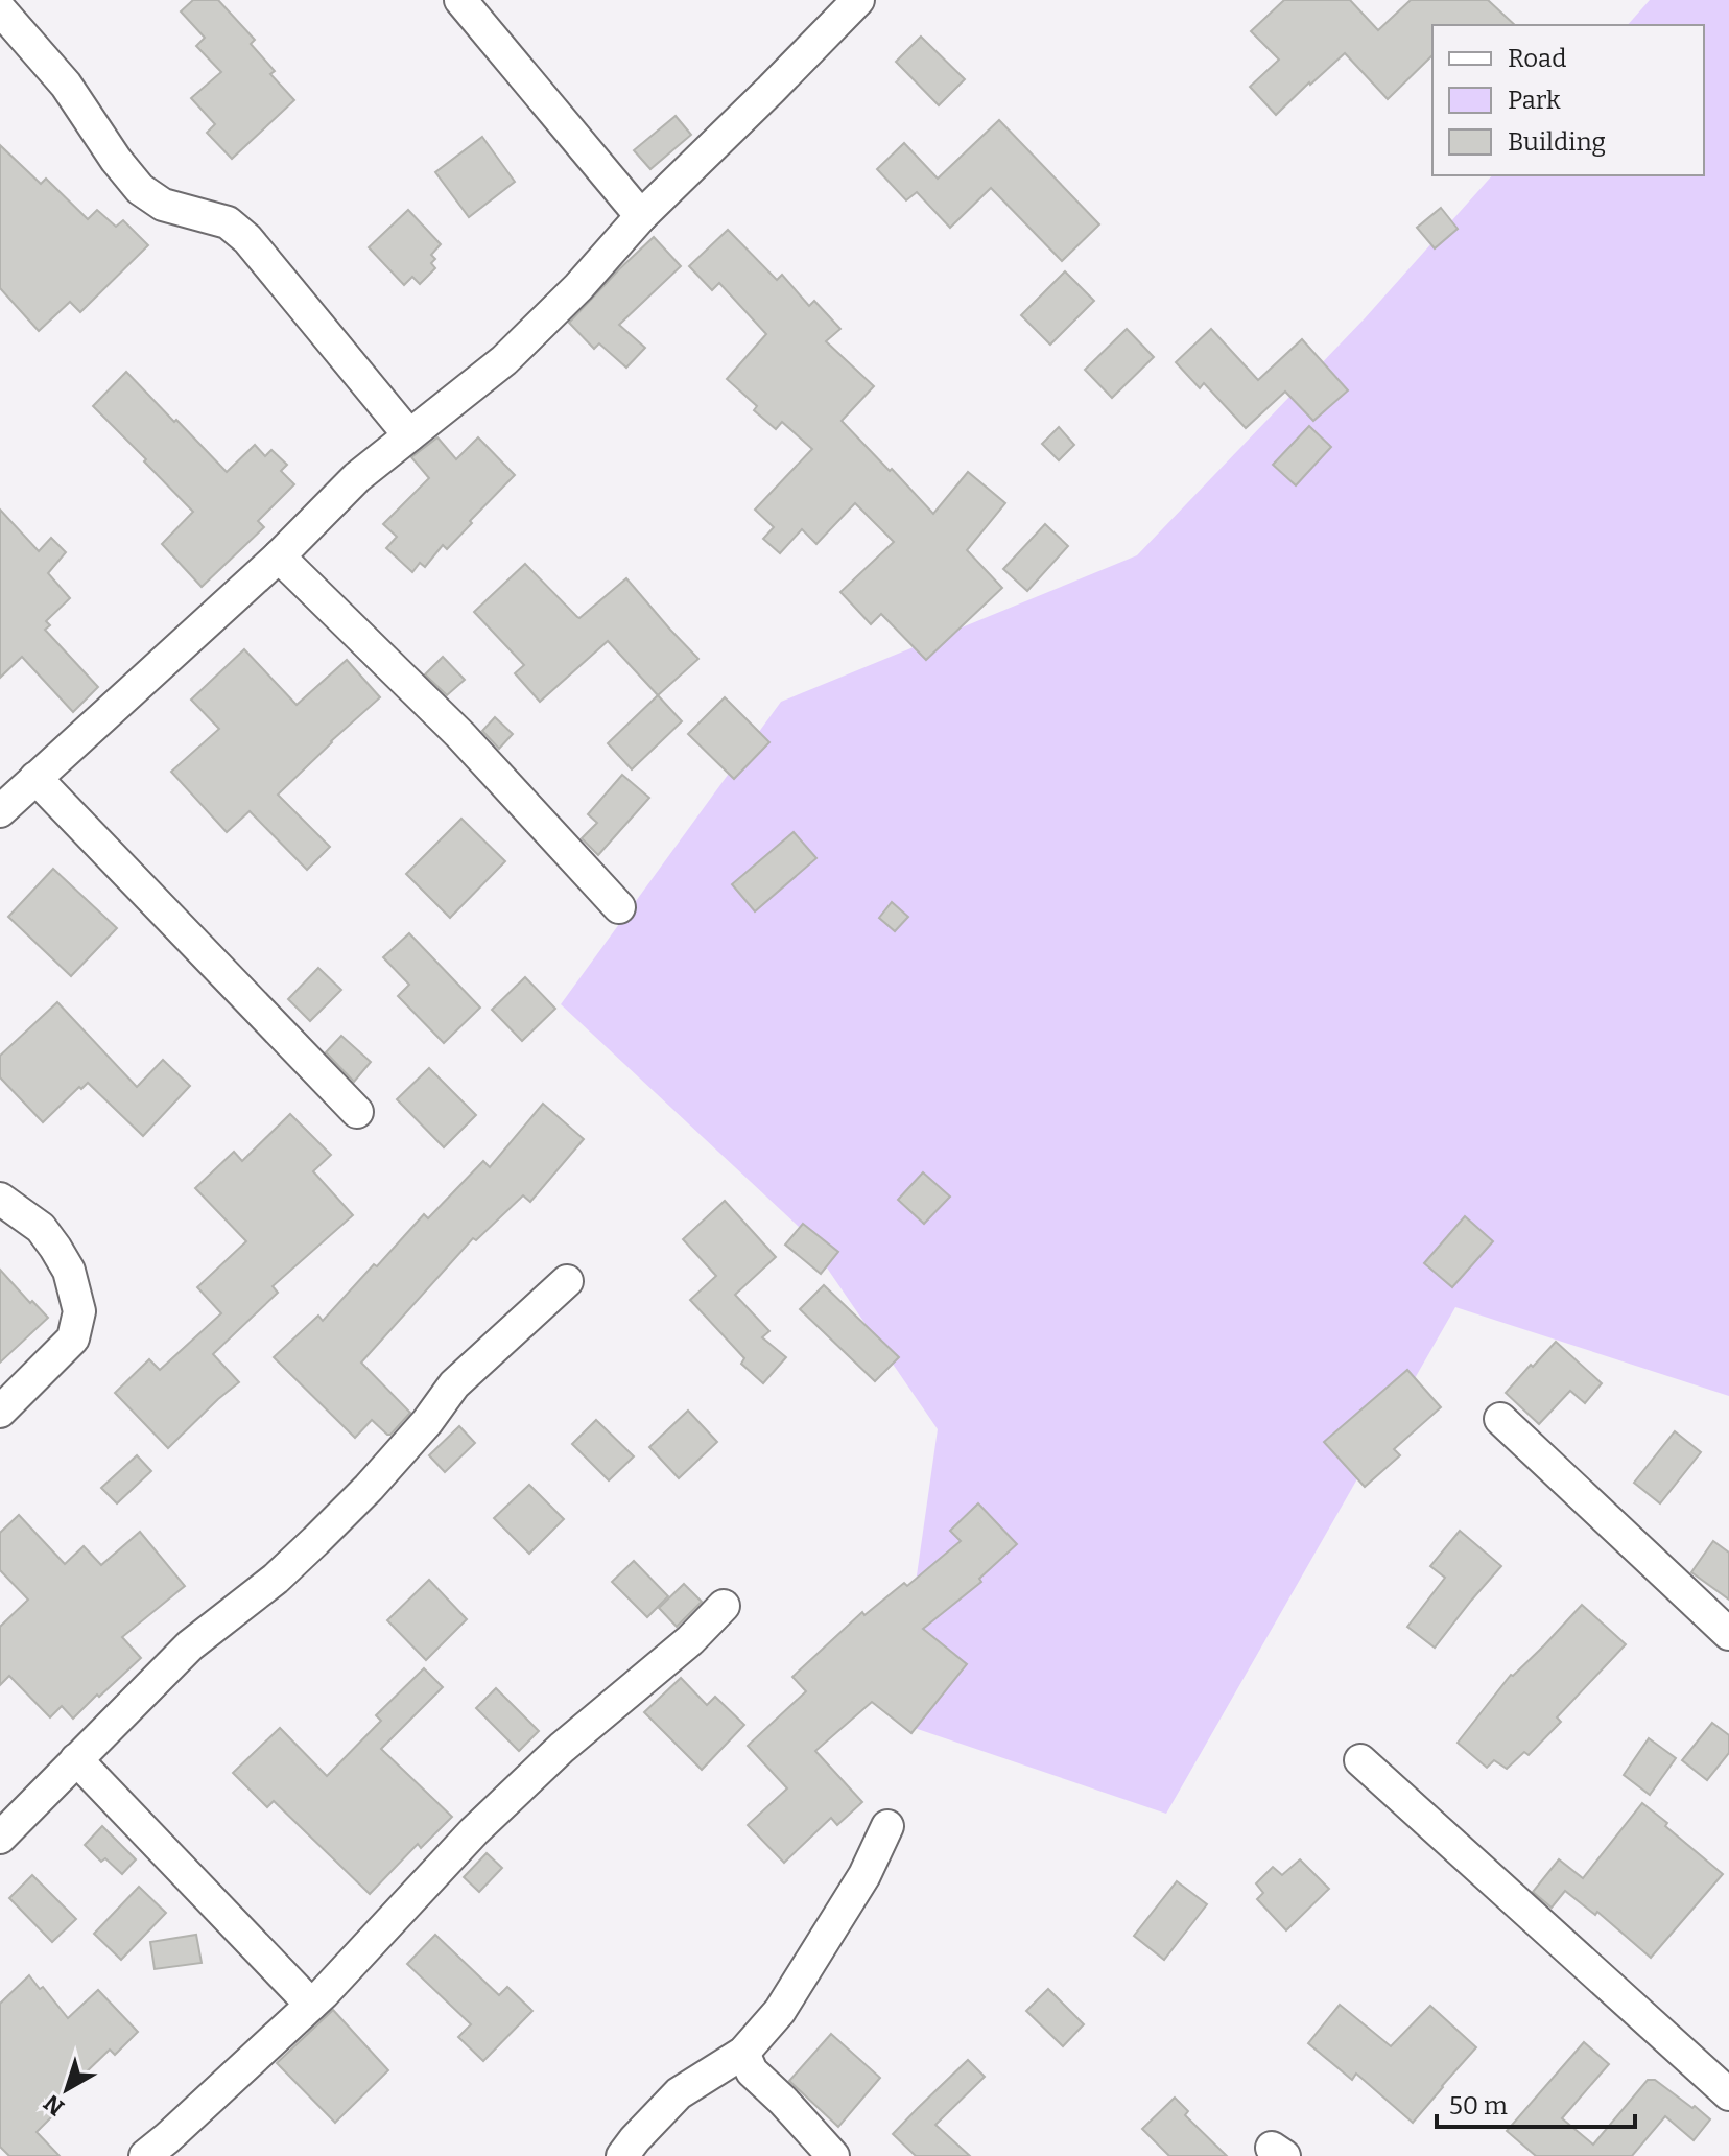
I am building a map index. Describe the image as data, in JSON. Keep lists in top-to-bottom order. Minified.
{"legend":["Road","Park","Building"],"scale_bar":"50 m","north":"bottom left"}
